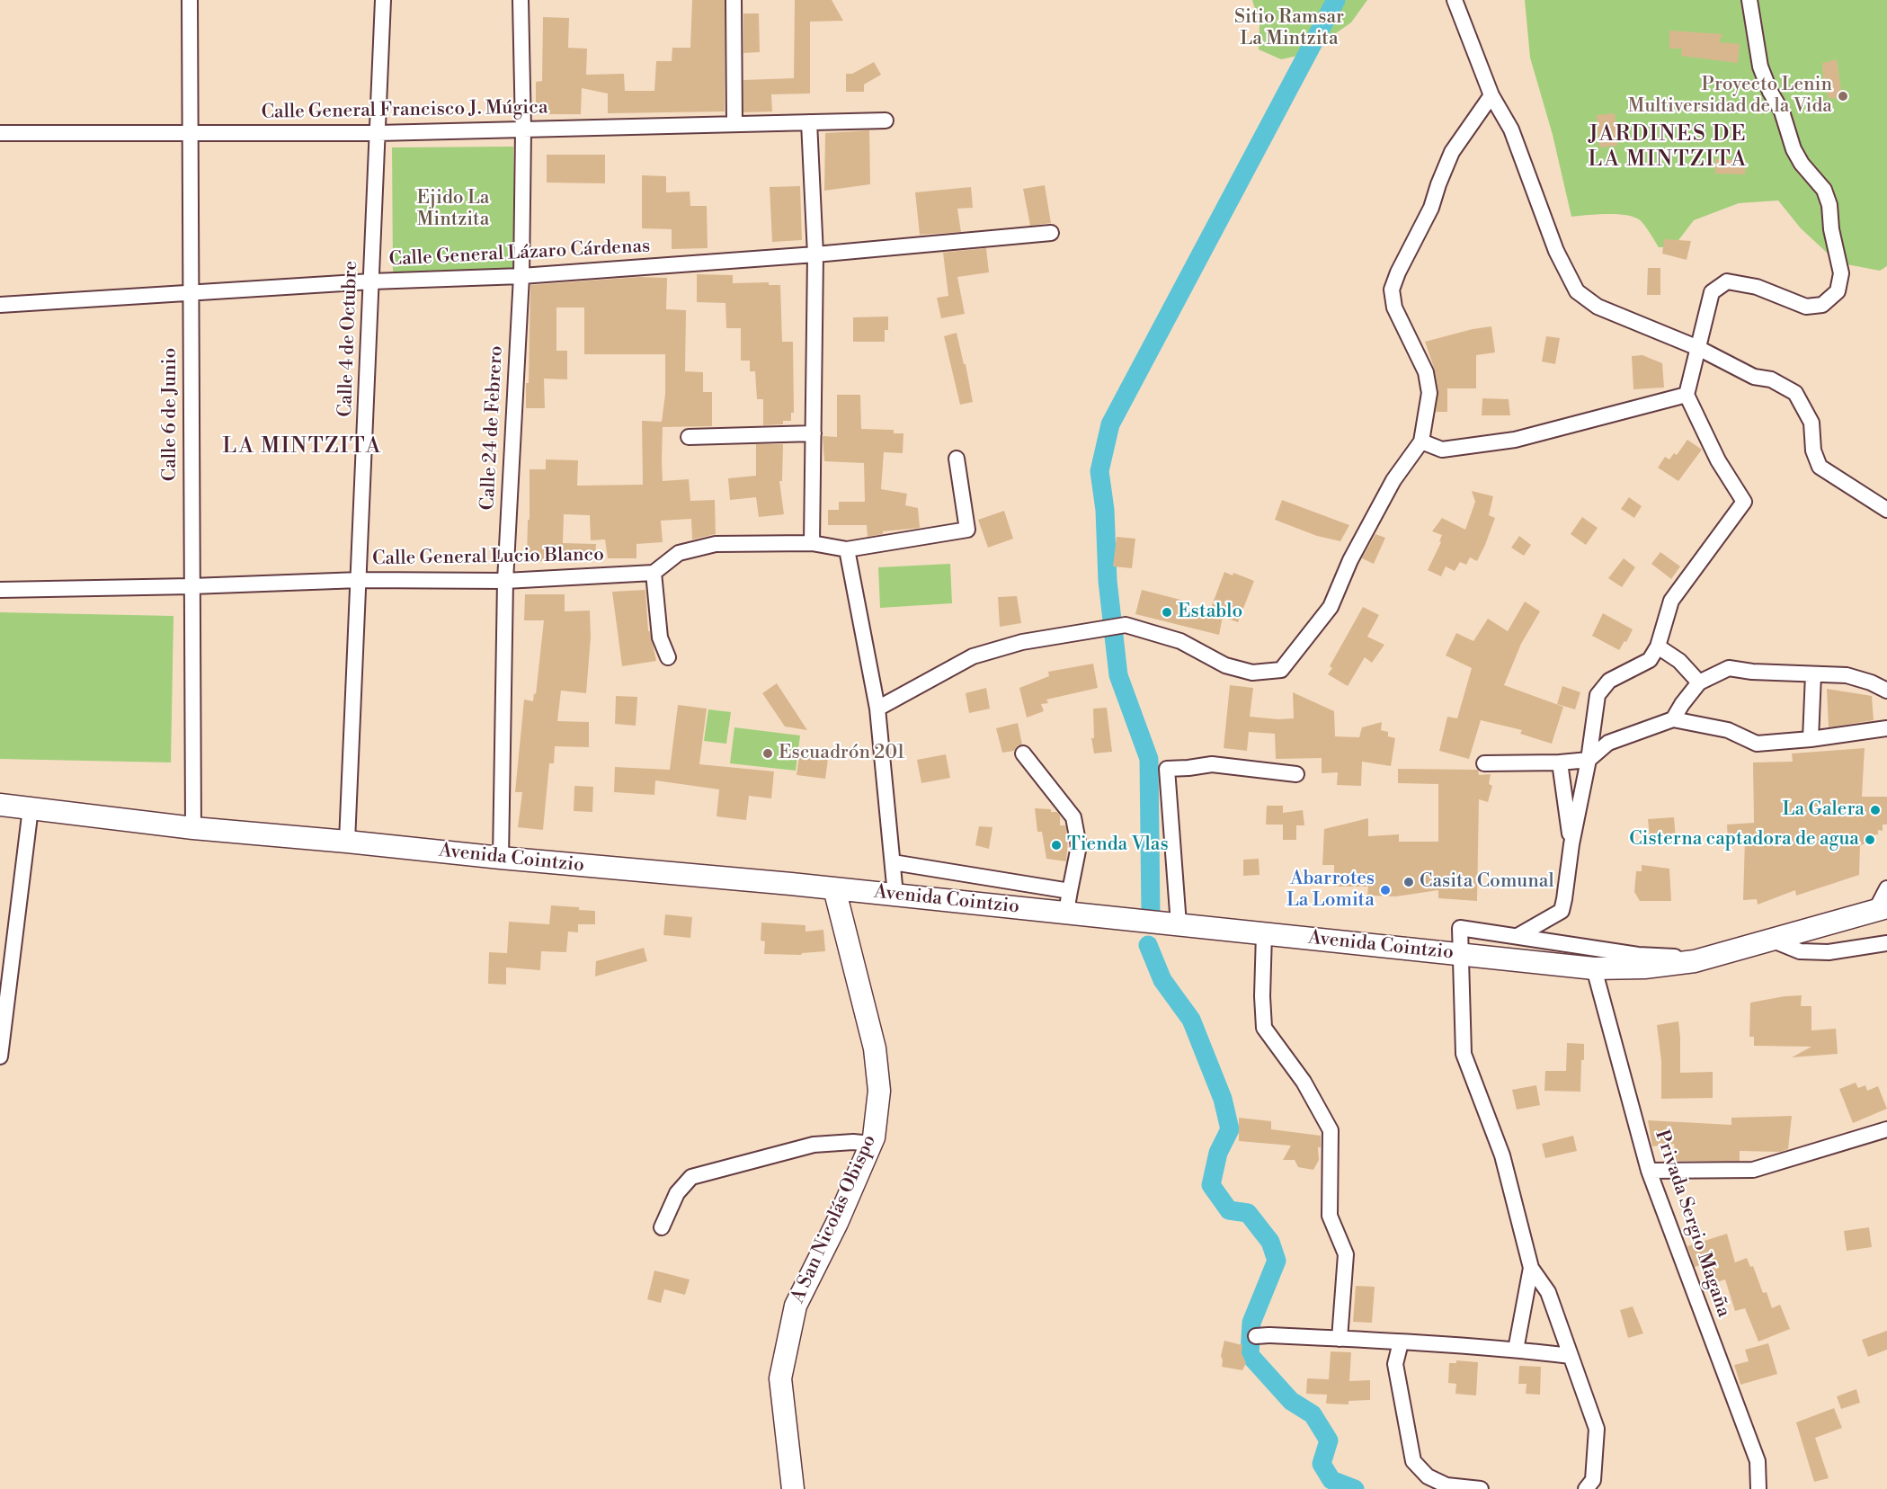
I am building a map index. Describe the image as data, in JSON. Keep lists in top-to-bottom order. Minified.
{"streets":{"main road":["Avenida Cointzio","A San Nicolás Obispo"],"street":["Calle General Francisco J. Múgica","Calle General Lázaro Cárdenas","Calle 4 de Octubre","Calle 6 de Junio","Calle 24 de Febrero","Calle General Lucio Blanco","Privada Sergio Magaña"]},"crossings":[["Calle General Francisco J. Múgica","Calle 4 de Octubre"],["Calle General Francisco J. Múgica","Calle 6 de Junio"],["Calle General Francisco J. Múgica","Calle 24 de Febrero"],["Calle General Lázaro Cárdenas","Calle 4 de Octubre"],["Calle General Lázaro Cárdenas","Calle 6 de Junio"],["Calle General Lázaro Cárdenas","Calle 24 de Febrero"],["Calle 4 de Octubre","Calle General Lucio Blanco"],["Calle 4 de Octubre","Avenida Cointzio"],["Calle 6 de Junio","Calle General Lucio Blanco"],["Calle 6 de Junio","Avenida Cointzio"],["Calle 24 de Febrero","Calle General Lucio Blanco"],["Calle 24 de Febrero","Avenida Cointzio"],["Avenida Cointzio","A San Nicolás Obispo"],["Avenida Cointzio","Privada Sergio Magaña"]],"districts":["JARDINES DE LA MINTZITA","LA MINTZITA"],"parks":["Sitio Ramsar La Mintzita","Ejido La Mintzita"],"places":["Proyecto Lenin Multiversidad de la Vida","Establo","Escuadrón 201","La Galera","Cisterna captadora de agua","Tienda Vlas","Casita Comunal","Abarrotes La Lomita"]}
